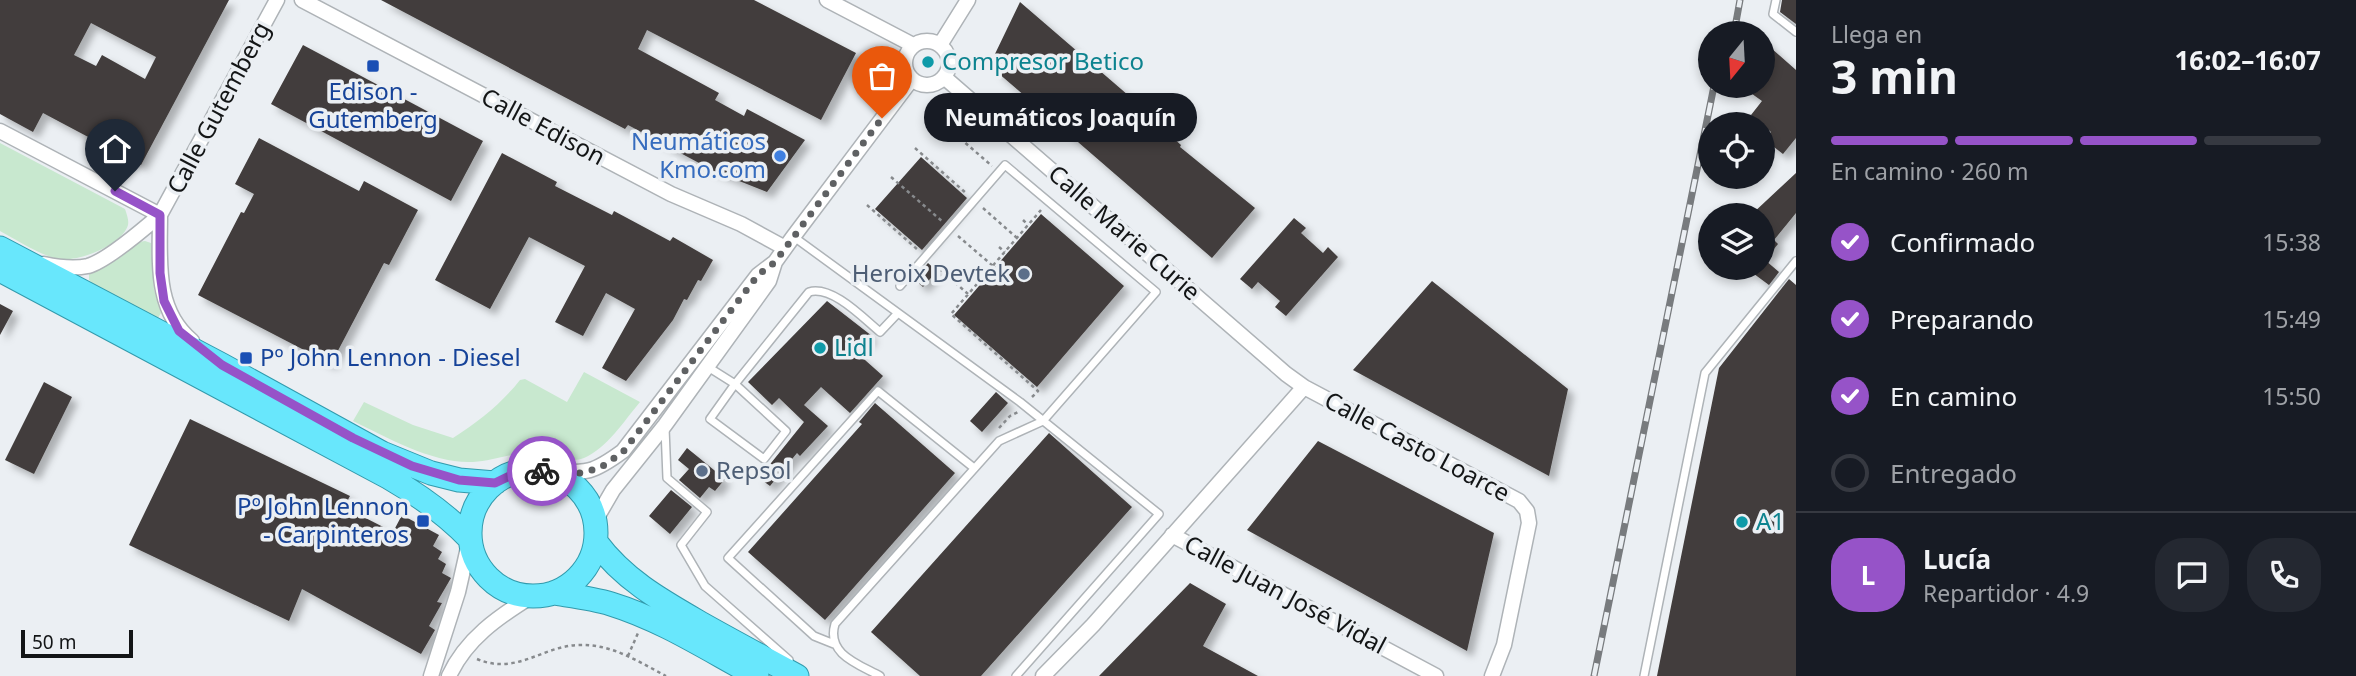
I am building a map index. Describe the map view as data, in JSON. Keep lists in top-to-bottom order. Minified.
{"streets":{"street":["Calle Gutemberg","Calle Edison","Calle Marie Curie","Calle Casto Loarce","Calle Juan José Vidal"]},"crossings":[["Calle Marie Curie","Calle Casto Loarce"]],"places":{"other":["Compresor Betico","Neumáticos Joaquín","Neumáticos Kmo.com","Heroix Devtek","Lidl","Repsol","A1"],"transit":["Edison - Gutemberg","Pº John Lennon - Diesel","Pº John Lennon - Carpinteros"]},"scale_bar":"50 m","north":"bottom","page":{"heading":["3 min","Llega en","16:02–16:07"],"panel":["Lucía","Repartidor · 4.9"],"bubble":"Neumáticos Joaquín","bar":"En camino · 260 m","list":[["Confirmado","15:38"],["Preparando","15:49"],["En camino","15:50"],"Entregado"],"round":"L","scale":"50 m"}}
